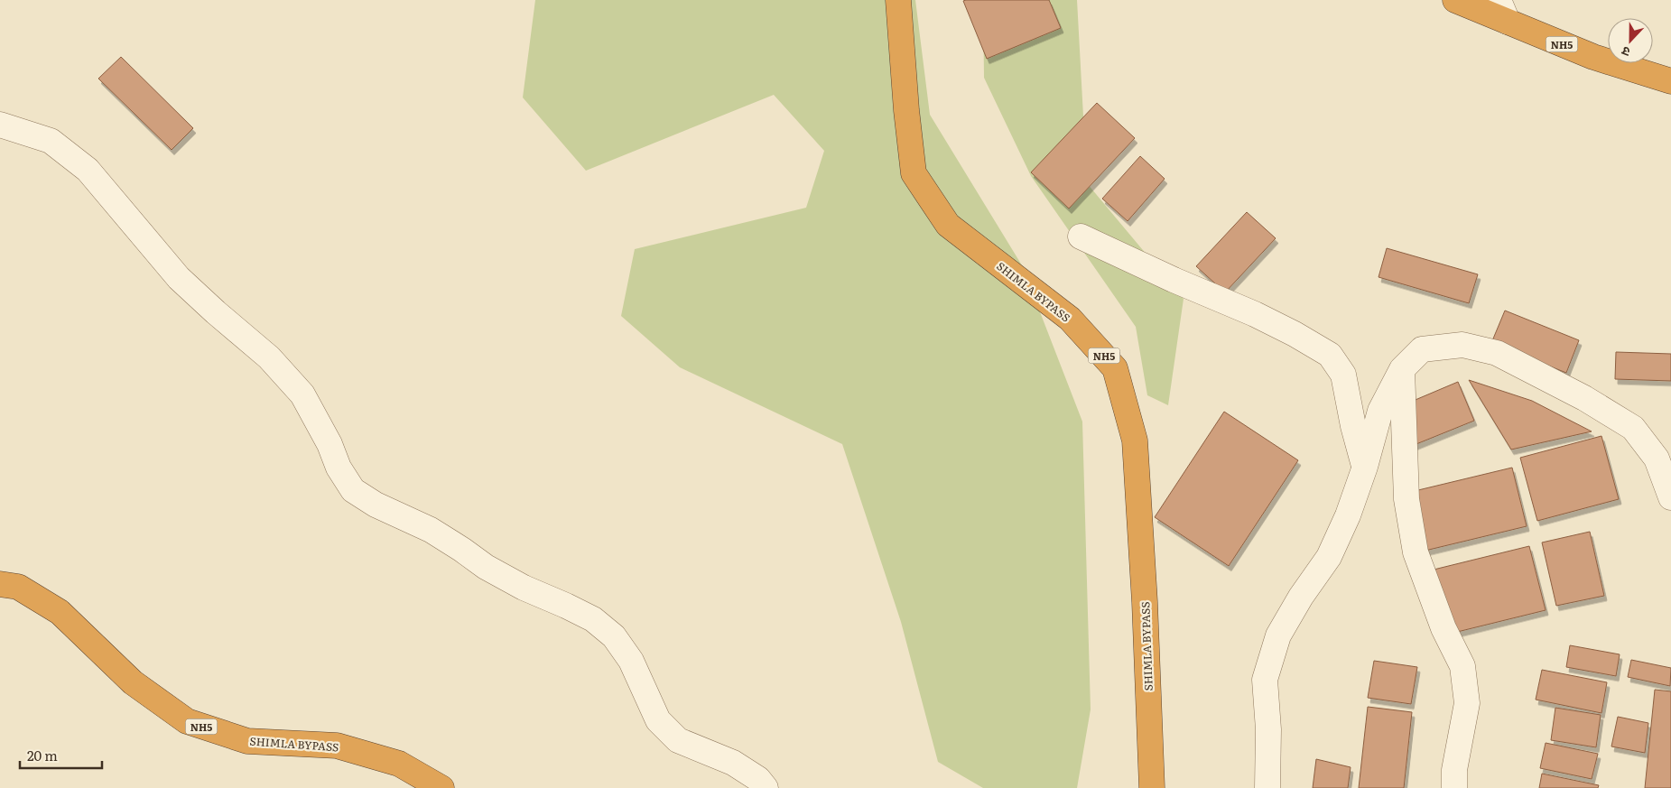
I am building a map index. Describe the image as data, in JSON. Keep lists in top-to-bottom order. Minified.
{"streets":{"highway":["NH5","SHIMLA BYPASS"]},"scale_bar":"20 m","north":"bottom"}
